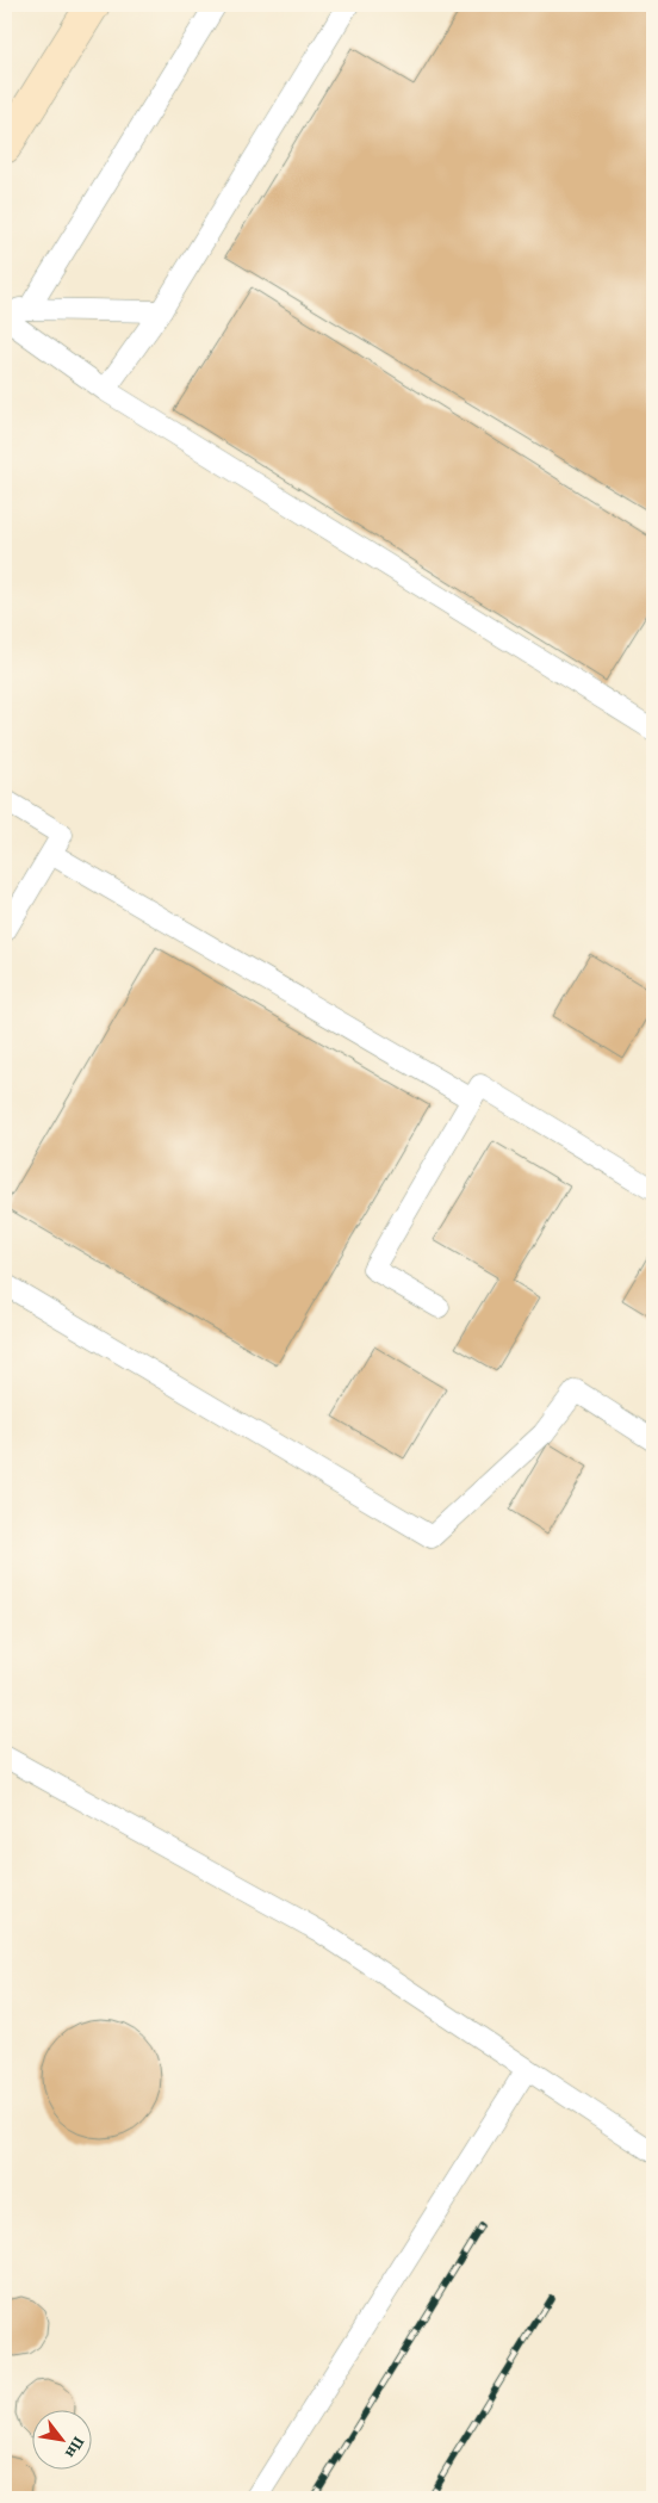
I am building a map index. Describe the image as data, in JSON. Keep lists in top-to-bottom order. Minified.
{"north":"bottom right"}
